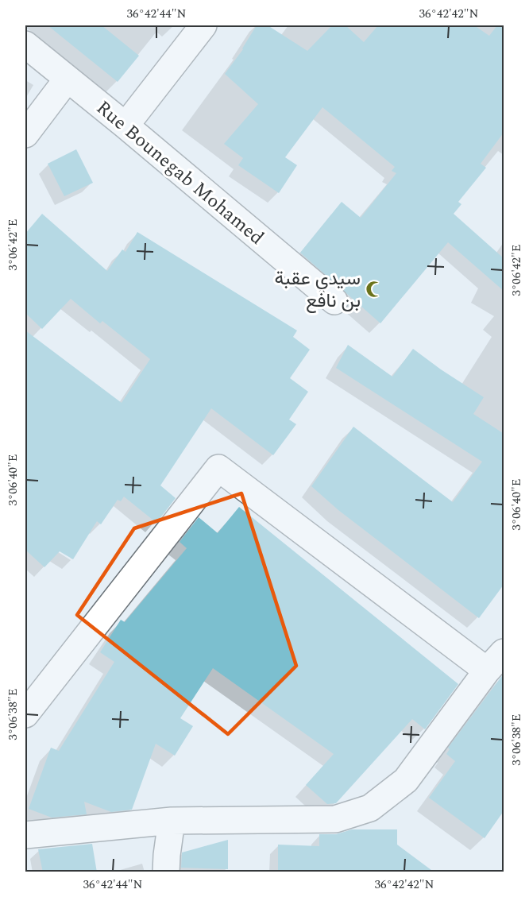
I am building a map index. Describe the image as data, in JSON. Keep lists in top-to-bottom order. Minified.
{"streets":{"street":["Rue Bounegab Mohamed"]},"places":{"mosque":["سيدي عقبة بن نافع"]},"coordinates":["36°42'44\"N","36°42'42\"N","3°06'42\"E","3°06'40\"E","3°06'38\"E"]}
